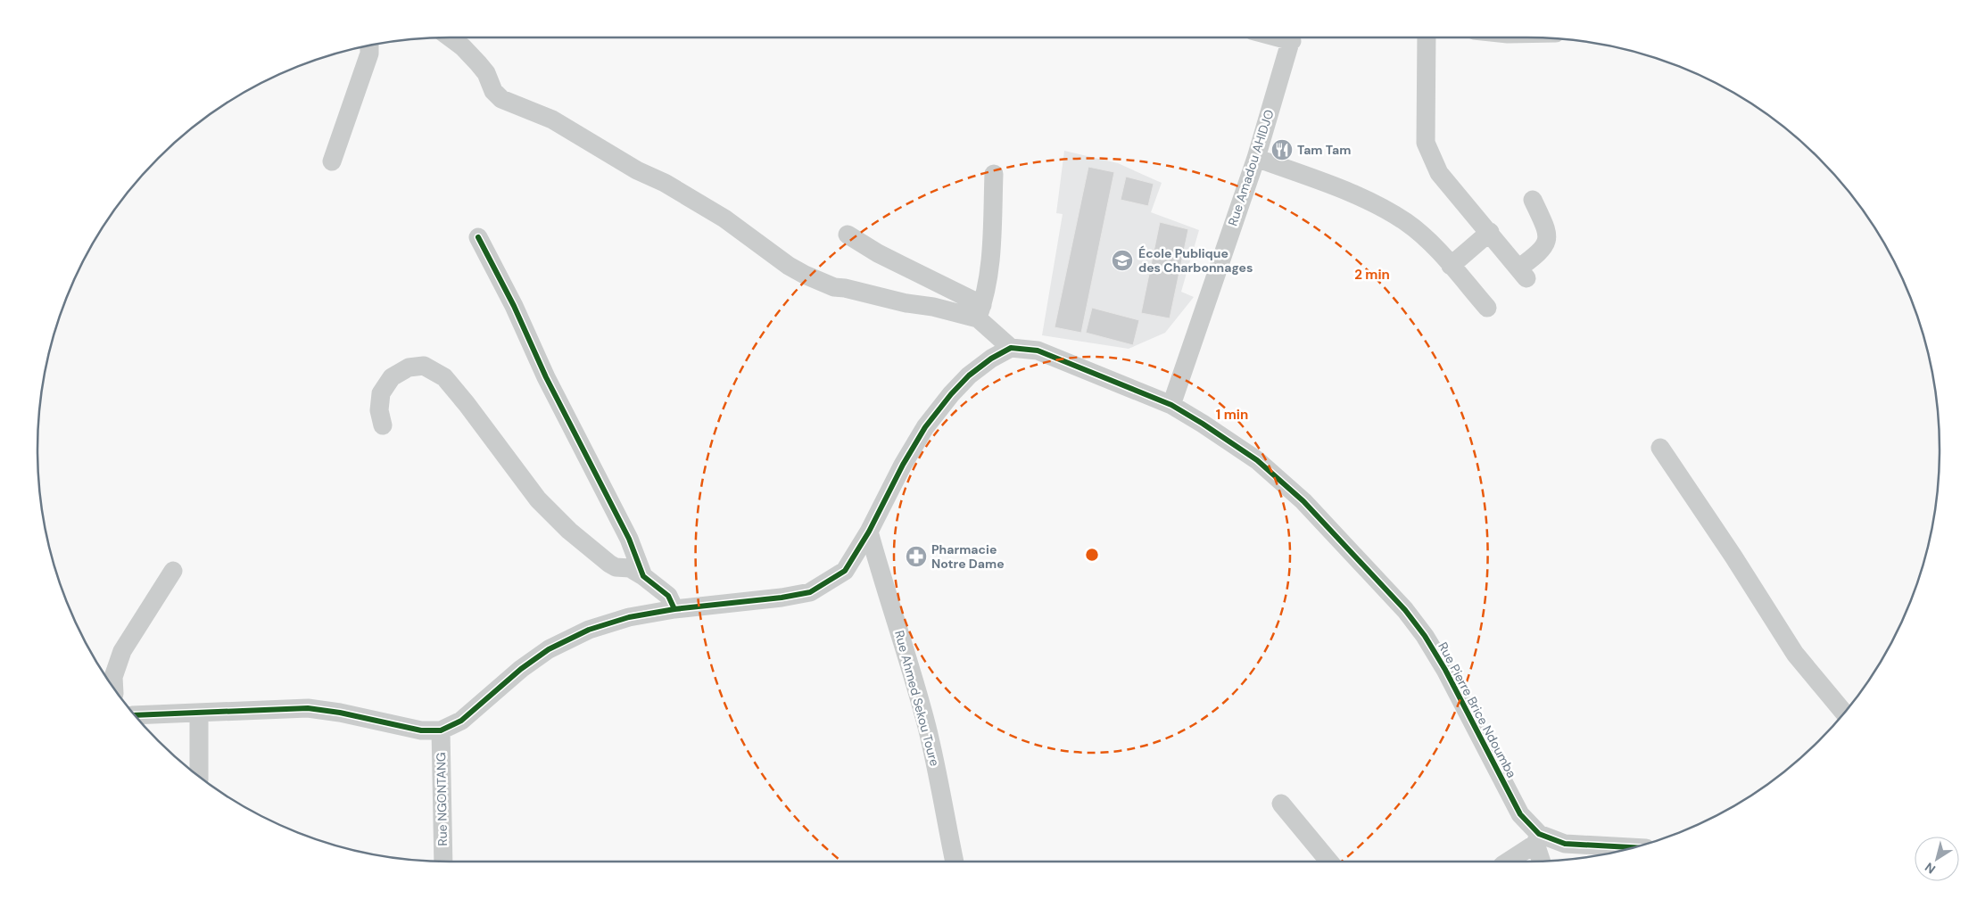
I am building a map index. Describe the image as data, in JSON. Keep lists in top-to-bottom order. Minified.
{"streets":{"street":["Rue Amadou AHIDJO","Rue Ahmed Sekou Toure","Rue Pierre Brice Ndoumba","Rue NGONTANG"]},"crossings":[["Rue Amadou AHIDJO","Rue Pierre Brice Ndoumba"]],"places":{"restaurant":["Tam Tam"],"school or university":["École Publique des Charbonnages"],"pharmacy":["Pharmacie Notre Dame"]},"north":"bottom left","rings":["2 min","1 min"]}
